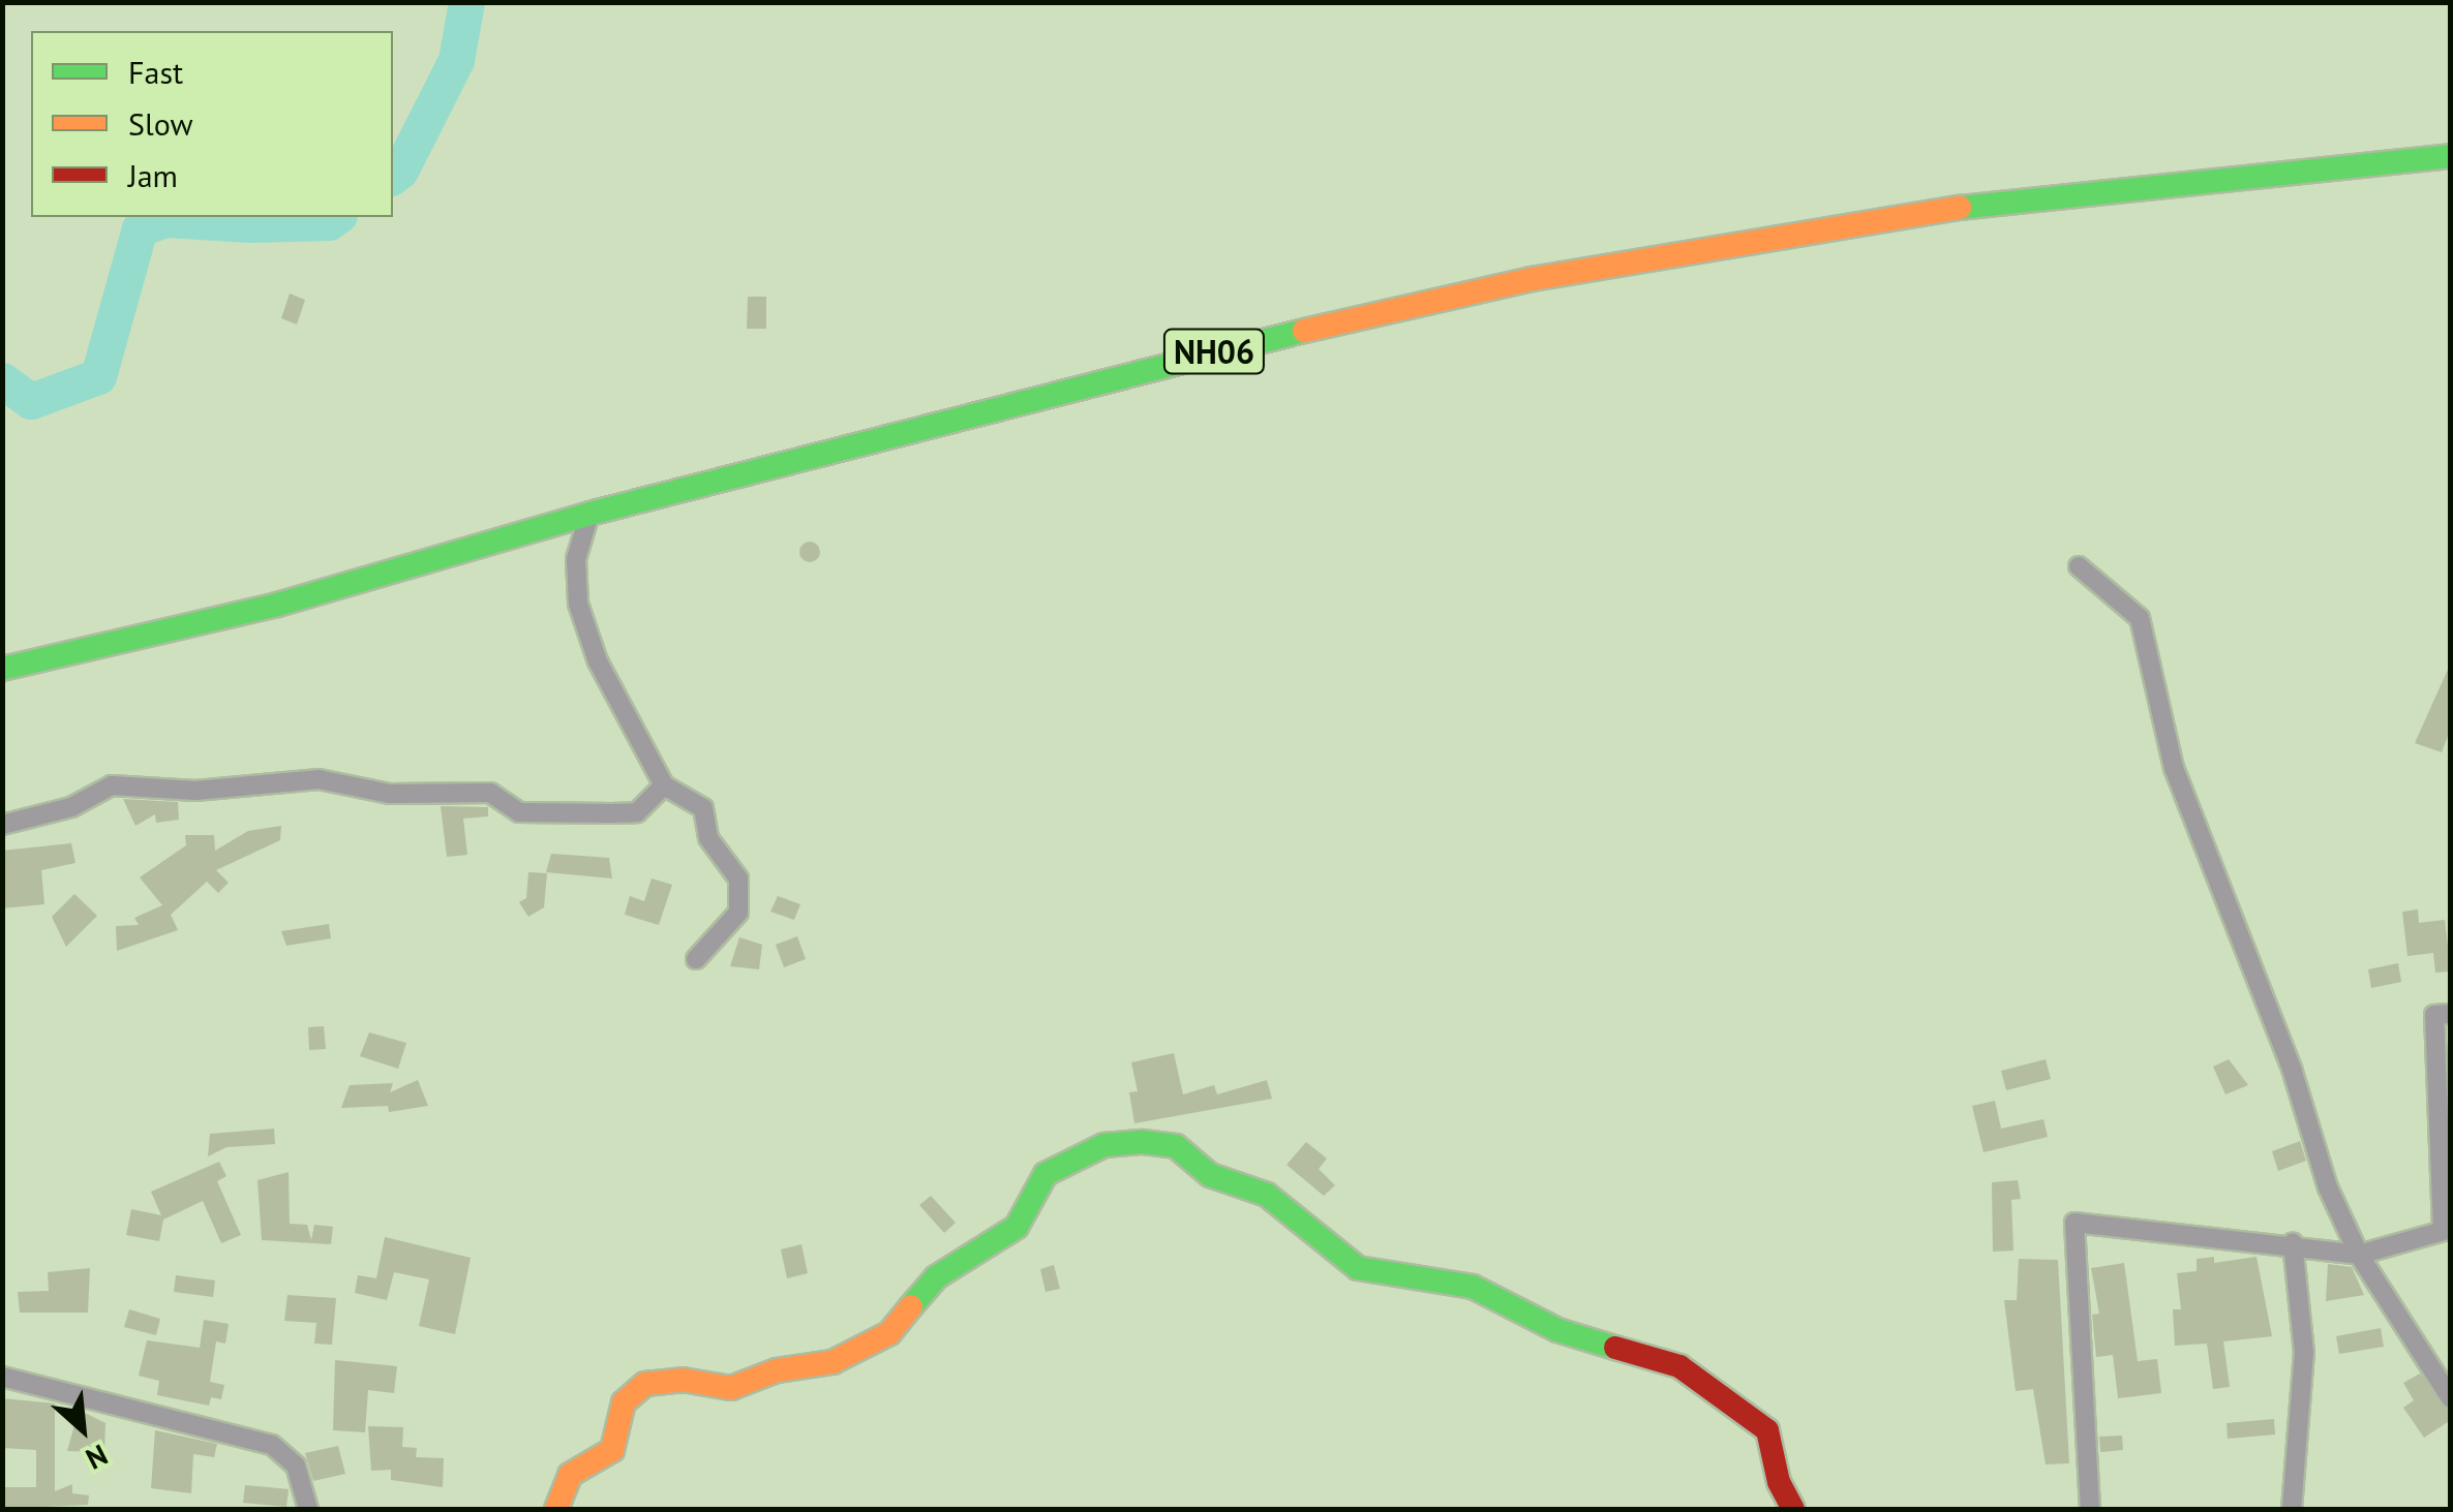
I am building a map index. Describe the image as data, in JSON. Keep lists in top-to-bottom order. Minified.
{"streets":{"main road":["NH06"]},"legend":["Fast","Slow","Jam"],"north":"bottom right"}
